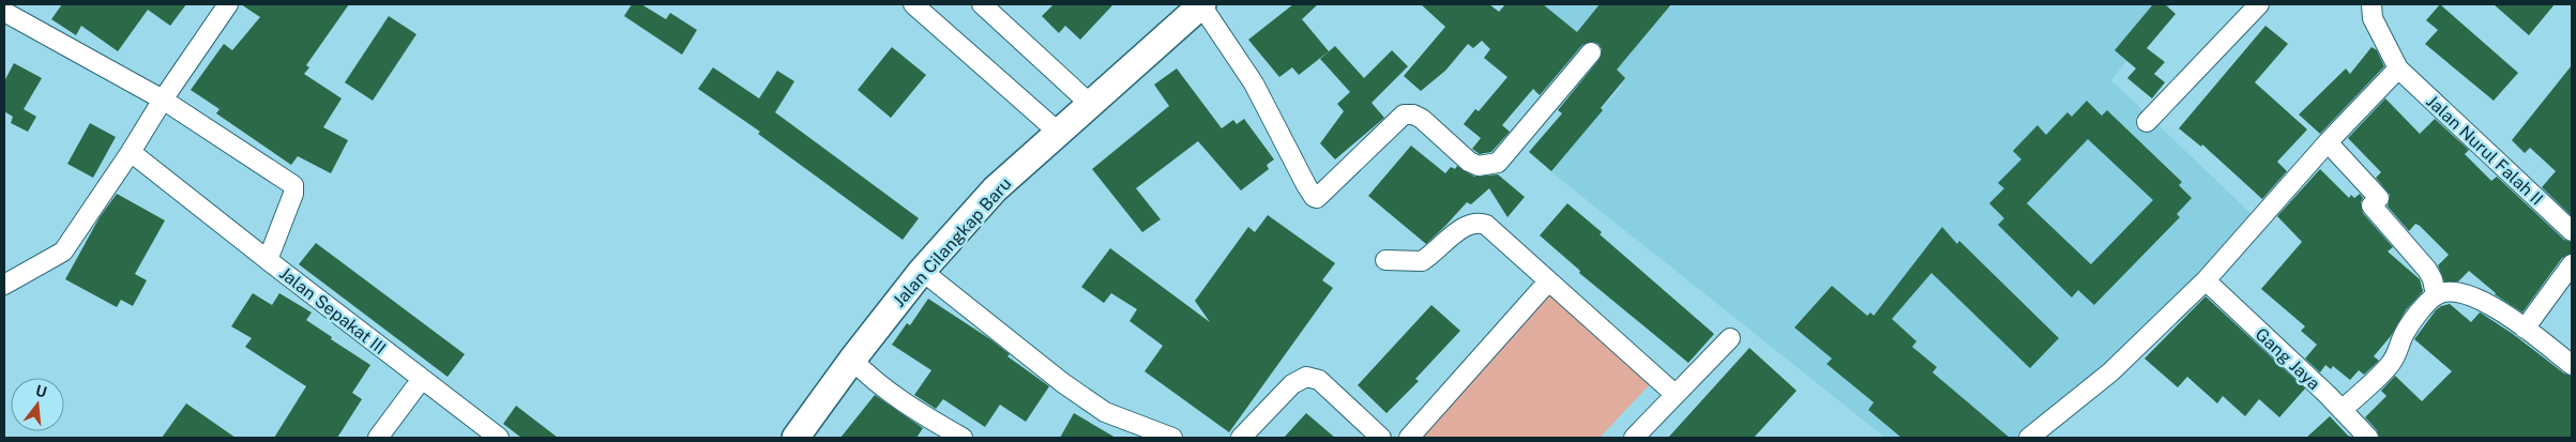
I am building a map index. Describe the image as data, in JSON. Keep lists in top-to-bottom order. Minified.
{"streets":{"street":["Jalan Nurul Falah II","Jalan Cilangkap Baru","Jalan Sepakat III","Gang Jaya"]},"north":"top"}
